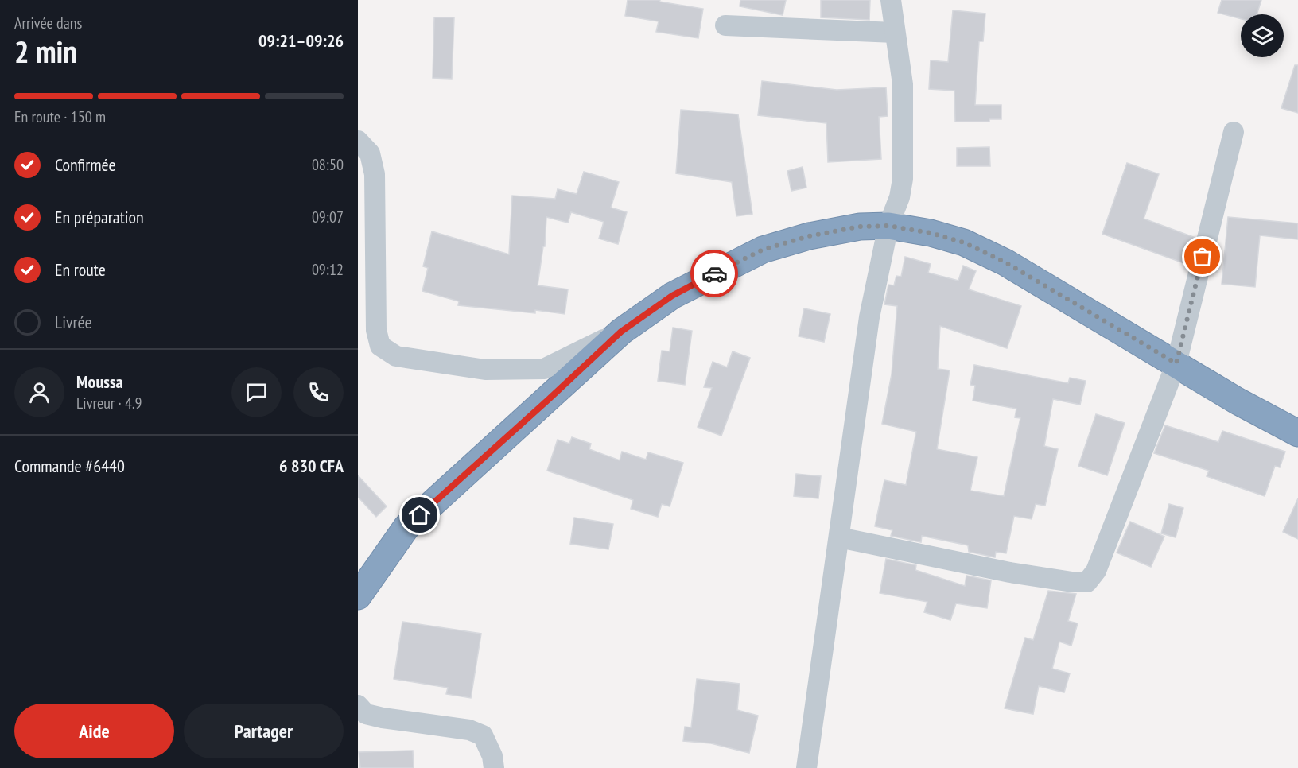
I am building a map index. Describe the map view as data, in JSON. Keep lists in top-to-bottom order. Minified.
{"page":{"heading":["2 min","Arrivée dans","09:21–09:26"],"panel":["Moussa","Livreur · 4.9","Commande #6440","6 830 CFA"],"bar":"En route · 150 m","list":[["Confirmée","08:50"],["En préparation","09:07"],["En route","09:12"],"Livrée"],"buttons":["Aide","Partager"]}}
